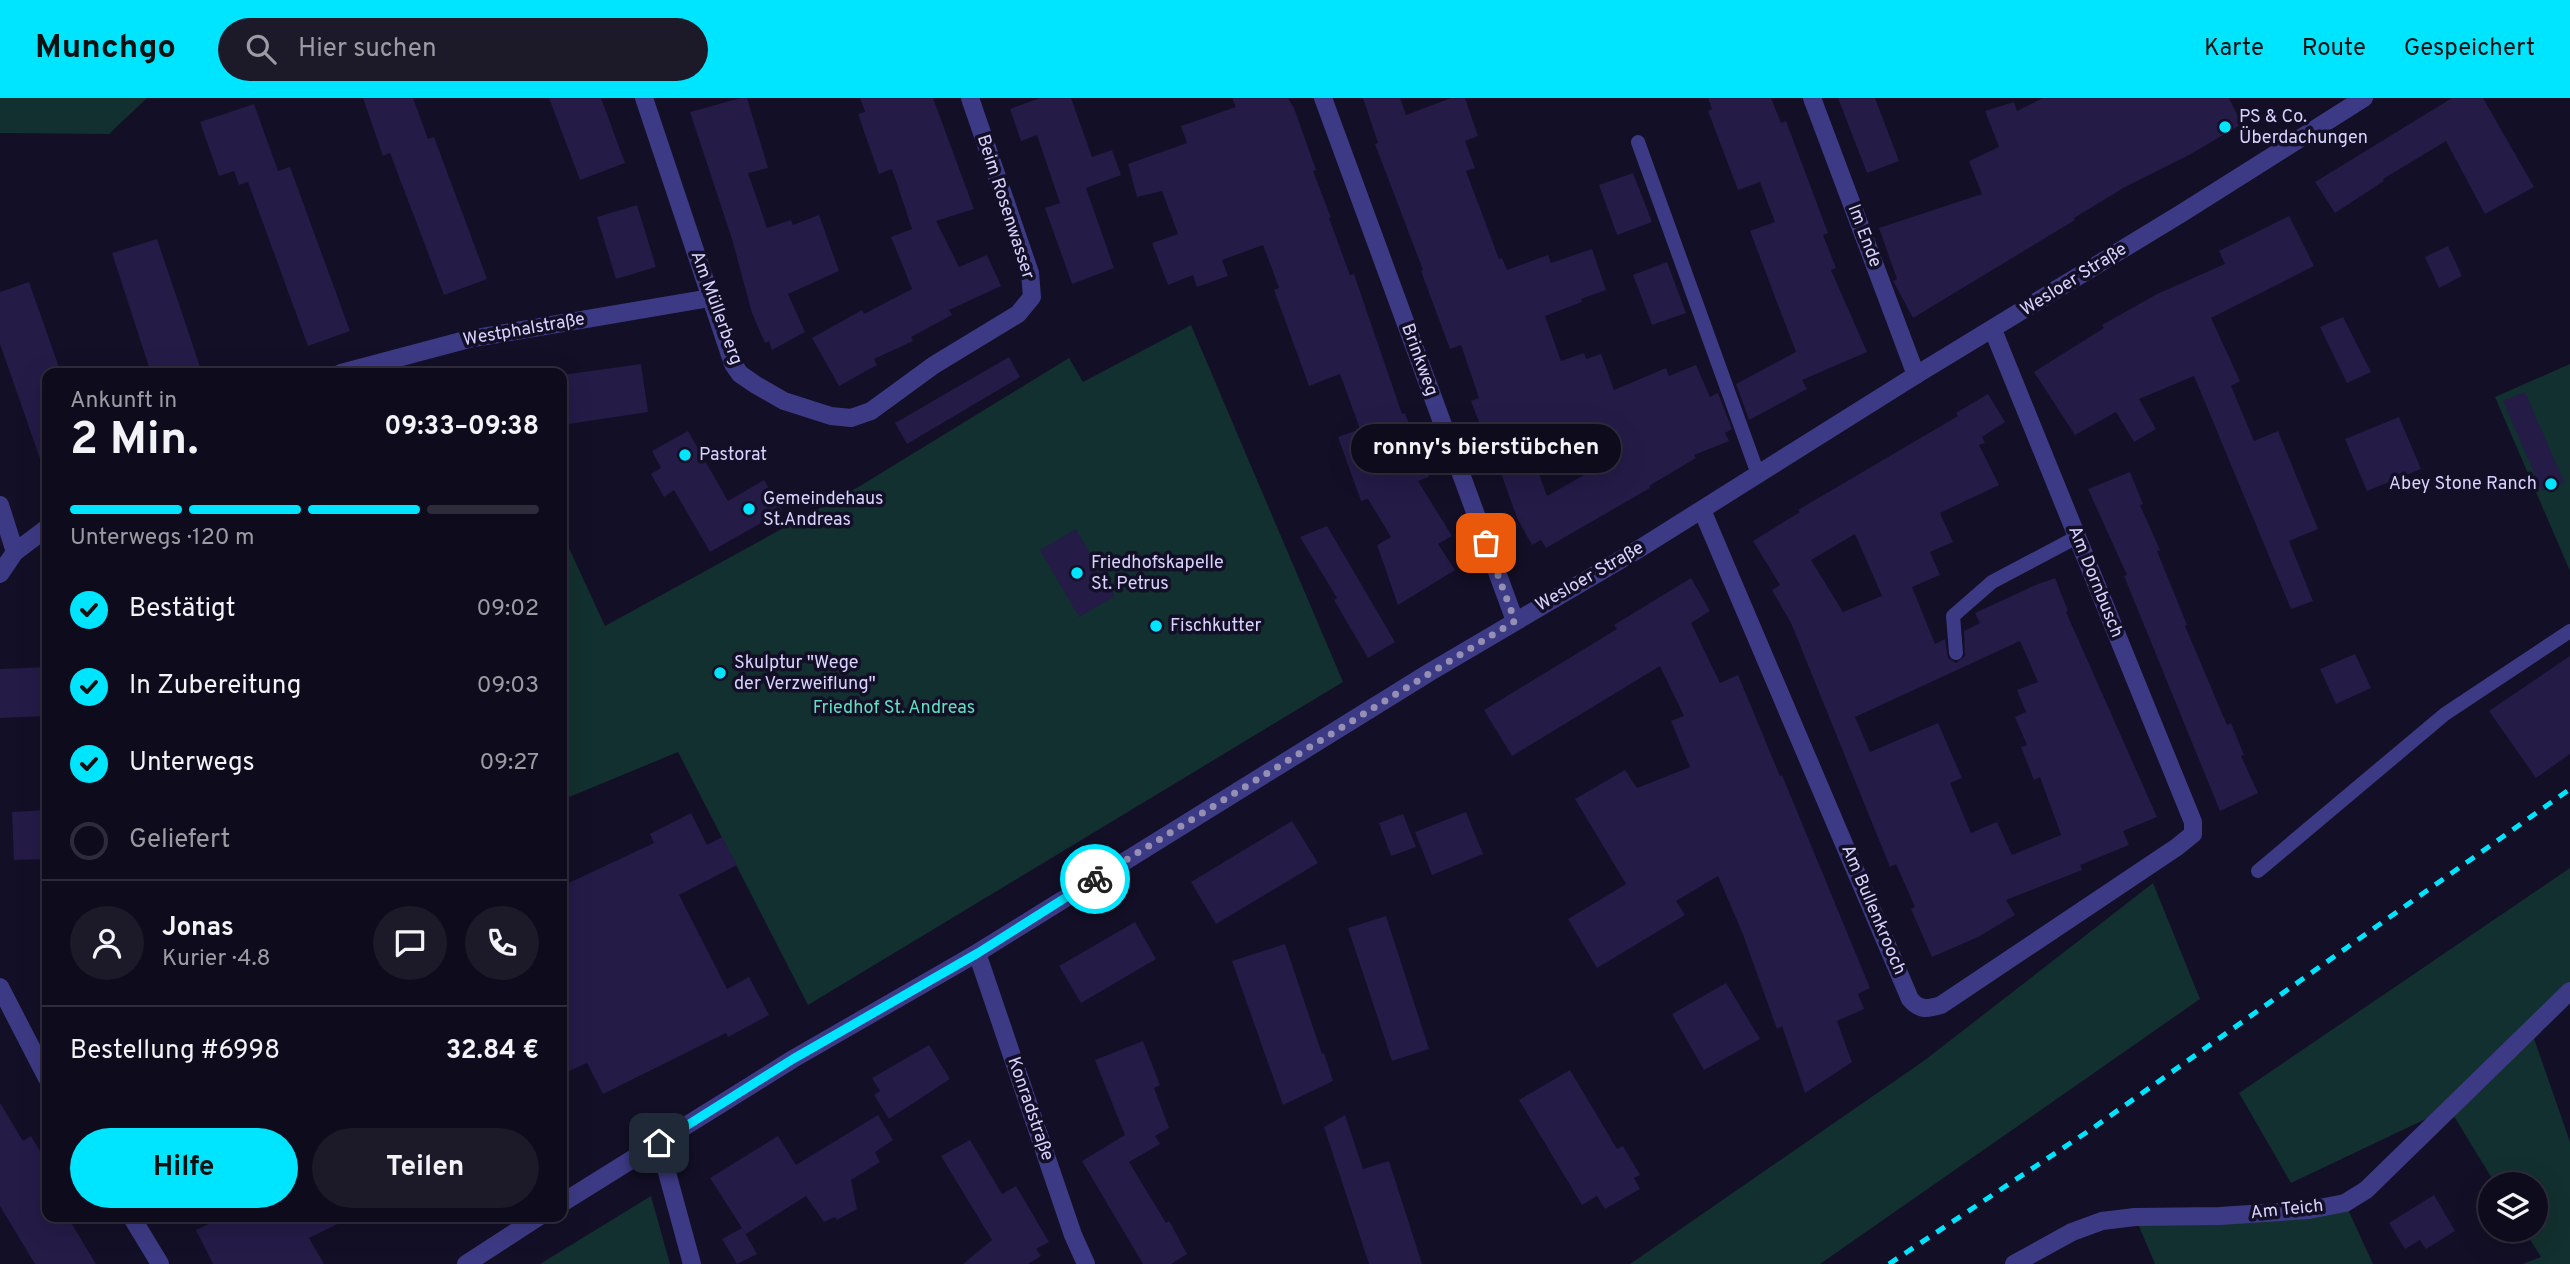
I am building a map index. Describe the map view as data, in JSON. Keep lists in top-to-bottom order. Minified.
{"streets":{"street":["Beim Rosenwasser","Im Ende","Wesloer Straße","Am Müllerberg","Westphalstraße","Brinkweg","Am Dornbusch","Am Bullenkrooch","Konradstraße","Am Teich"]},"crossings":[["Beim Rosenwasser","Am Müllerberg"],["Im Ende","Wesloer Straße"],["Wesloer Straße","Brinkweg"],["Wesloer Straße","Am Dornbusch"],["Wesloer Straße","Am Bullenkrooch"],["Wesloer Straße","Konradstraße"],["Am Müllerberg","Westphalstraße"],["Am Dornbusch","Am Bullenkrooch"]],"parks":["Friedhof St. Andreas"],"places":["PS & Co. Überdachungen","Pastorat","Abey Stone Ranch","Gemeindehaus St.Andreas","ronny's bierstübchen","Friedhofskapelle St. Petrus","Fischkutter","Skulptur \"Wege der Verzweiflung\""],"page":{"header":"Munchgo","search":"Hier suchen","nav":["Karte","Route","Gespeichert"],"heading":["2 Min.","Ankunft in","09:33–09:38"],"panel":["Jonas","Kurier · 4.8","Bestellung #6998","32.84 €"],"bubble":"ronny's bierstübchen","bar":"Unterwegs · 120 m","list":[["Bestätigt","09:02"],["In Zubereitung","09:03"],["Unterwegs","09:27"],"Geliefert"],"buttons":["Hilfe","Teilen"]}}
